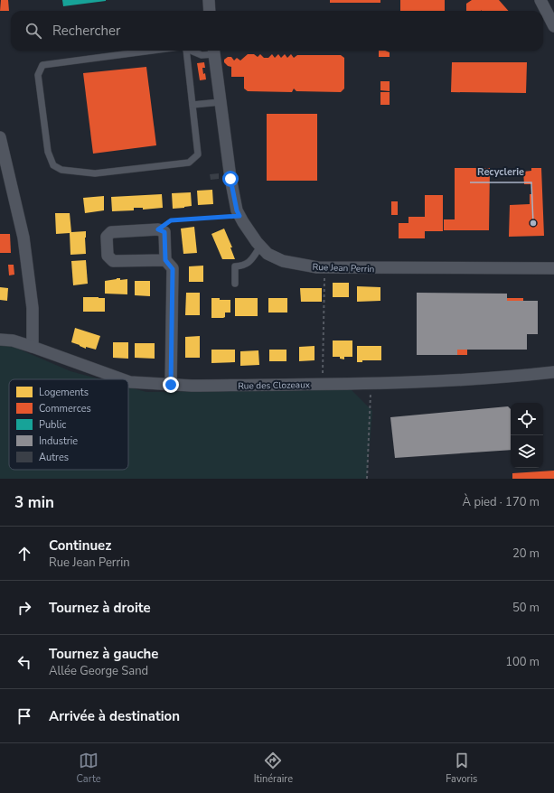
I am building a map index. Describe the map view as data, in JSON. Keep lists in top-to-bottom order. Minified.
{"streets":{"street":["Rue Jean Perrin","Rue des Clozeaux"]},"places":["Recyclerie"],"legend":["Logements","Commerces","Public","Industrie","Autres"],"page":{"search":"Rechercher","heading":["3 min","À pied · 170 m"],"list":[["Continuez","Rue Jean Perrin","20 m"],["Tournez à droite","50 m"],["Tournez à gauche","Allée George Sand","100 m"],"Arrivée à destination"],"nav":["Carte","Itinéraire","Favoris"]}}
